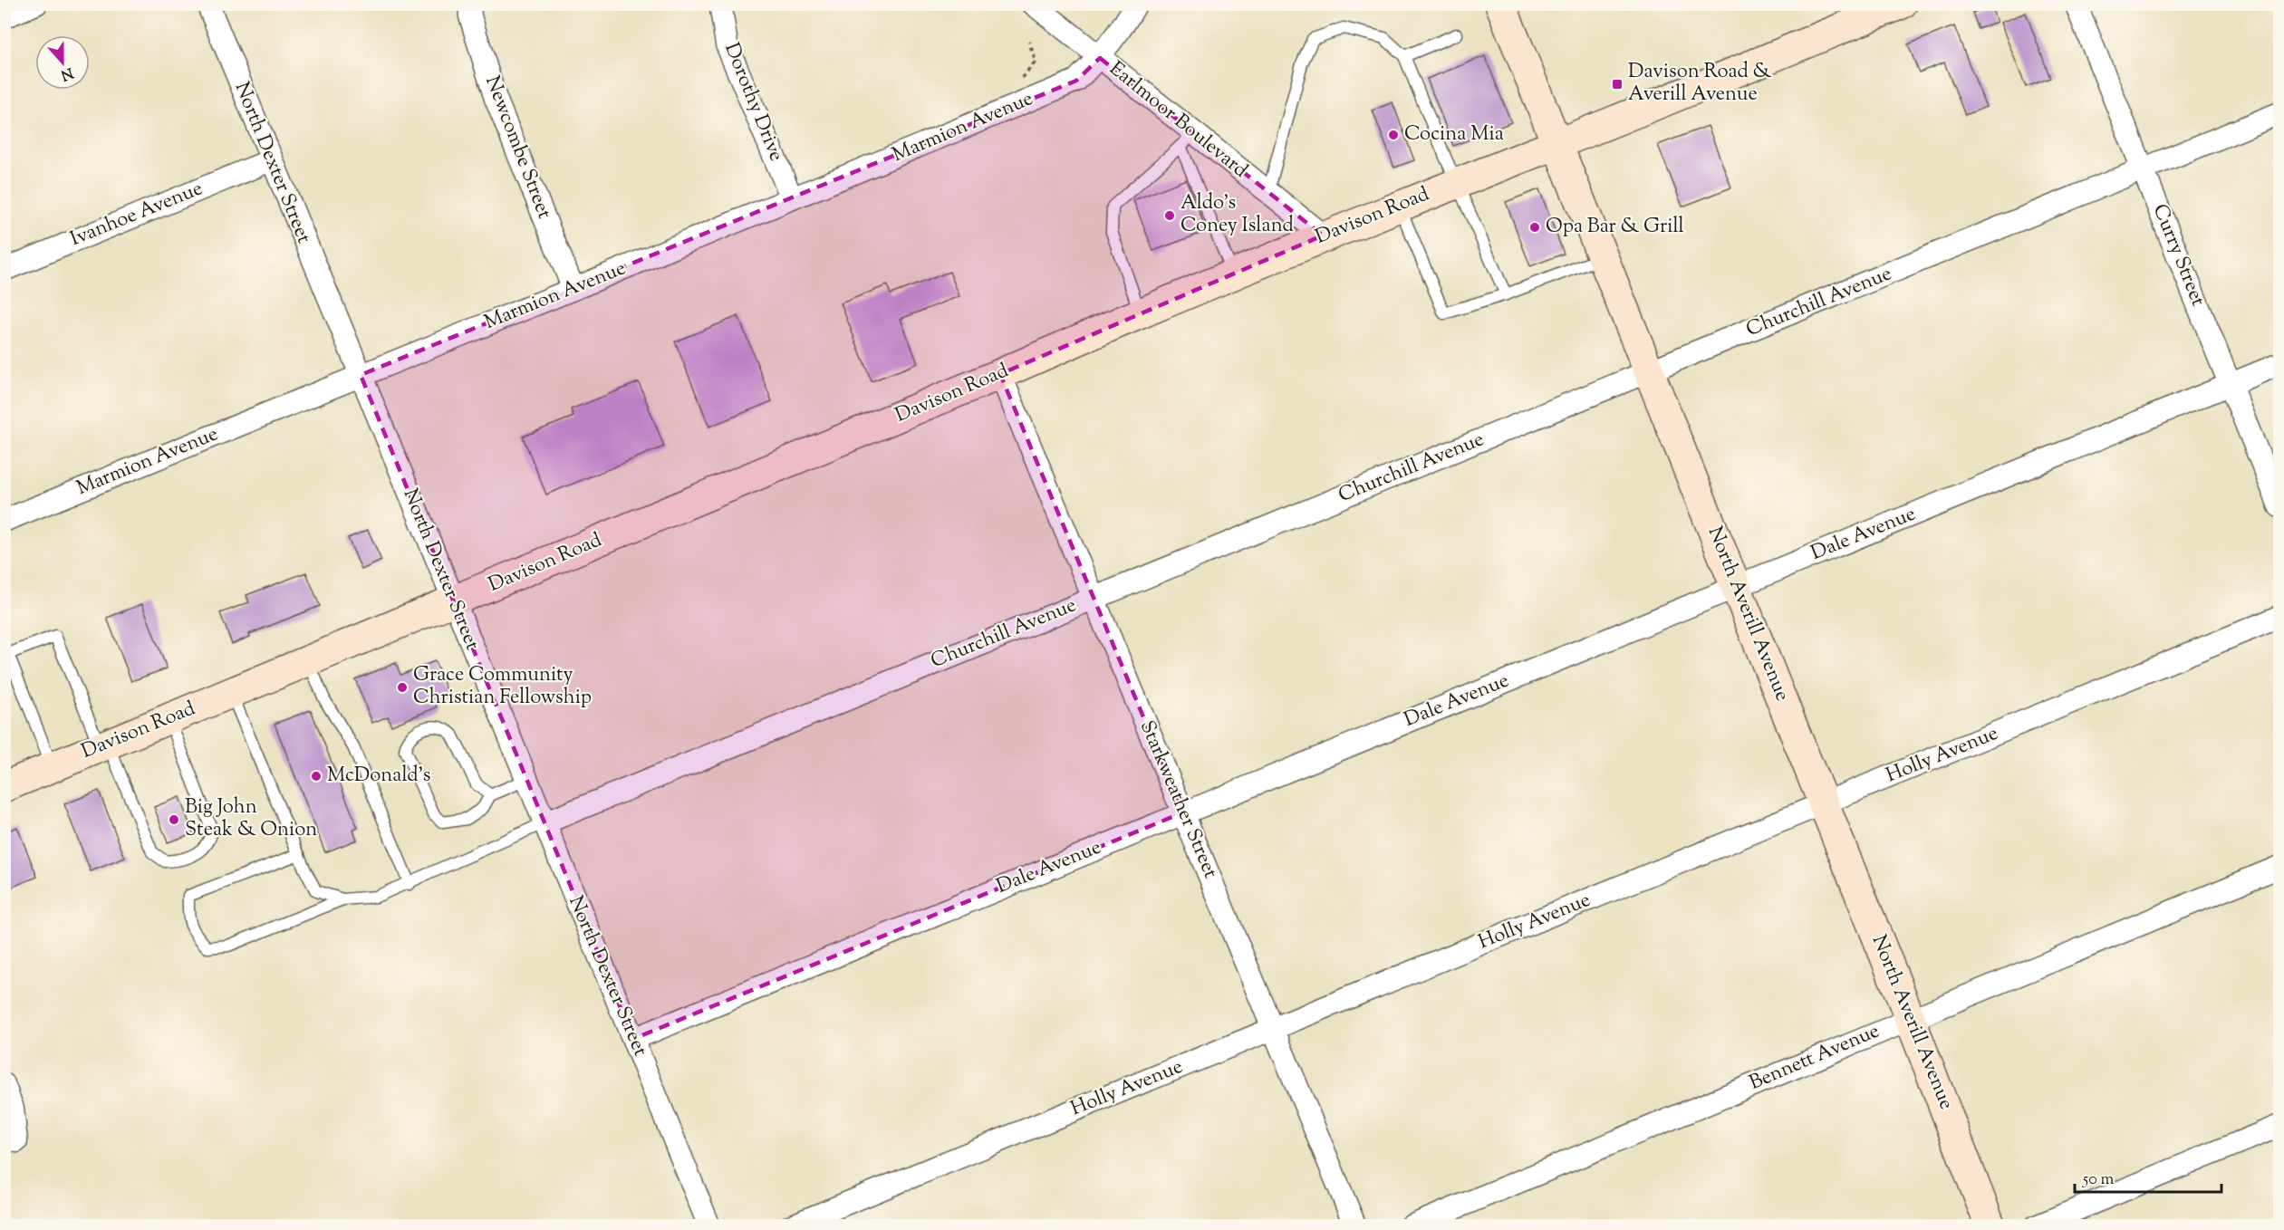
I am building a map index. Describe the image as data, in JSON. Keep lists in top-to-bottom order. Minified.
{"streets":{"main road":["Davison Road","North Averill Avenue"],"street":["Dorothy Drive","Earlmoor Boulevard","Marmion Avenue","Newcombe Street","North Dexter Street","Ivanhoe Avenue","Curry Street","Churchill Avenue","Dale Avenue","Holly Avenue","Starkweather Street","Bennett Avenue"]},"crossings":[["Dorothy Drive","Marmion Avenue"],["Earlmoor Boulevard","Marmion Avenue"],["Earlmoor Boulevard","Davison Road"],["Marmion Avenue","Newcombe Street"],["Marmion Avenue","North Dexter Street"],["North Dexter Street","Ivanhoe Avenue"],["North Dexter Street","Davison Road"],["North Dexter Street","Churchill Avenue"],["North Dexter Street","Dale Avenue"],["Davison Road","North Averill Avenue"],["Davison Road","Starkweather Street"],["Curry Street","Churchill Avenue"],["Curry Street","Dale Avenue"],["Churchill Avenue","North Averill Avenue"],["Churchill Avenue","Starkweather Street"],["Dale Avenue","North Averill Avenue"],["Dale Avenue","Starkweather Street"],["North Averill Avenue","Holly Avenue"],["North Averill Avenue","Bennett Avenue"],["Holly Avenue","Starkweather Street"]],"places":{"transit":["Davison Road & Averill Avenue"],"other":["Cocina Mia","Aldo's Coney Island","Opa Bar & Grill","Grace Community Christian Fellowship","McDonald's","Big John Steak & Onion"]},"scale_bar":"50 m","north":"bottom"}
